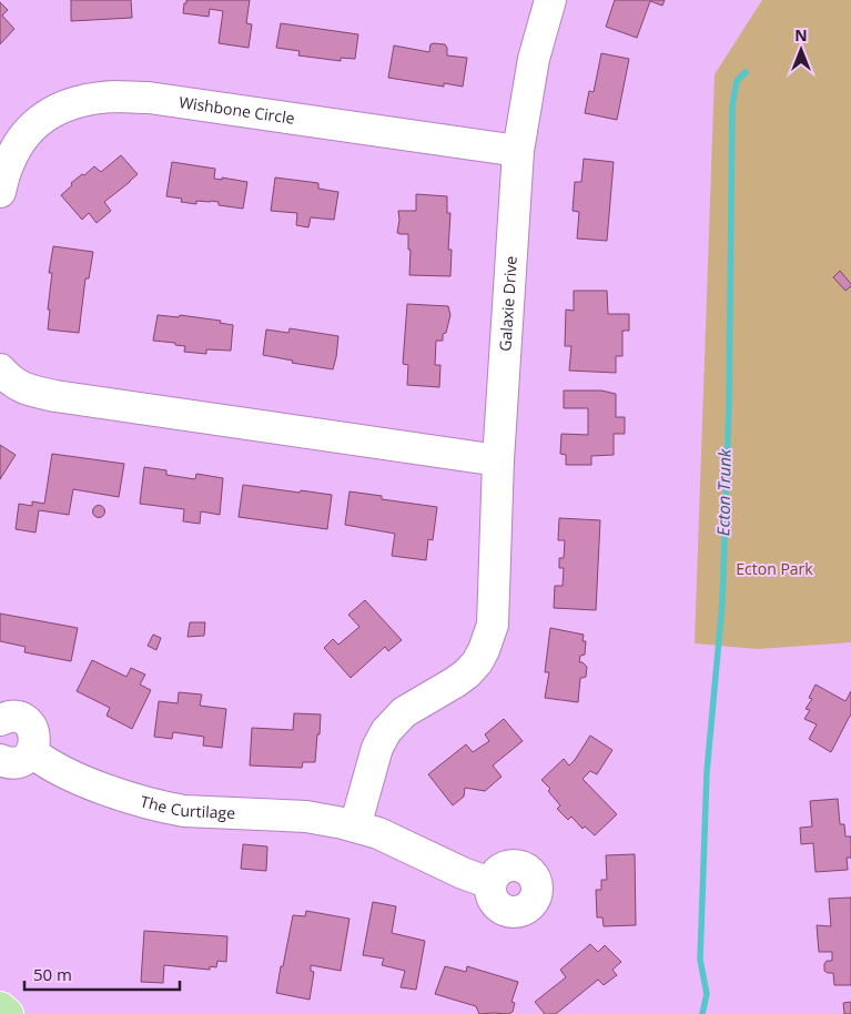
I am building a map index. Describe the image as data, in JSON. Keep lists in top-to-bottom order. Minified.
{"streets":{"street":["Wishbone Circle","Galaxie Drive","The Curtilage"]},"crossings":[["Wishbone Circle","Galaxie Drive"],["Galaxie Drive","The Curtilage"]],"water":["Ecton Trunk"],"parks":["Ecton Park"],"scale_bar":"50 m","north":"top"}
